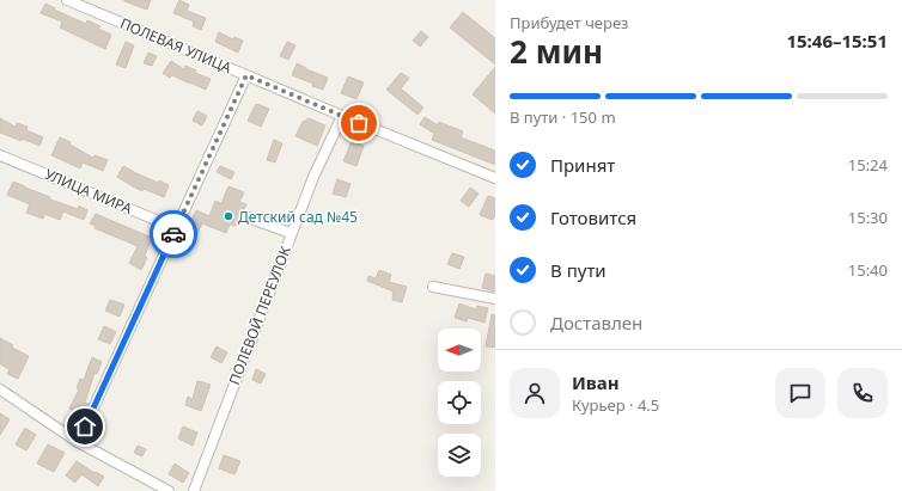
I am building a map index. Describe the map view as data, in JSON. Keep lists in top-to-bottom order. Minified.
{"streets":{"street":["ПОЛЕВАЯ УЛИЦА","УЛИЦА МИРА","ПОЛЕВОЙ ПЕРЕУЛОК"]},"crossings":[["ПОЛЕВАЯ УЛИЦА","ПОЛЕВОЙ ПЕРЕУЛОК"]],"places":["Детский сад №45"],"north":"left","page":{"heading":["2 мин","Прибудет через","15:46–15:51"],"panel":["Иван","Курьер · 4.5"],"bar":"В пути · 150 m","list":[["Принят","15:24"],["Готовится","15:30"],["В пути","15:40"],"Доставлен"]}}
